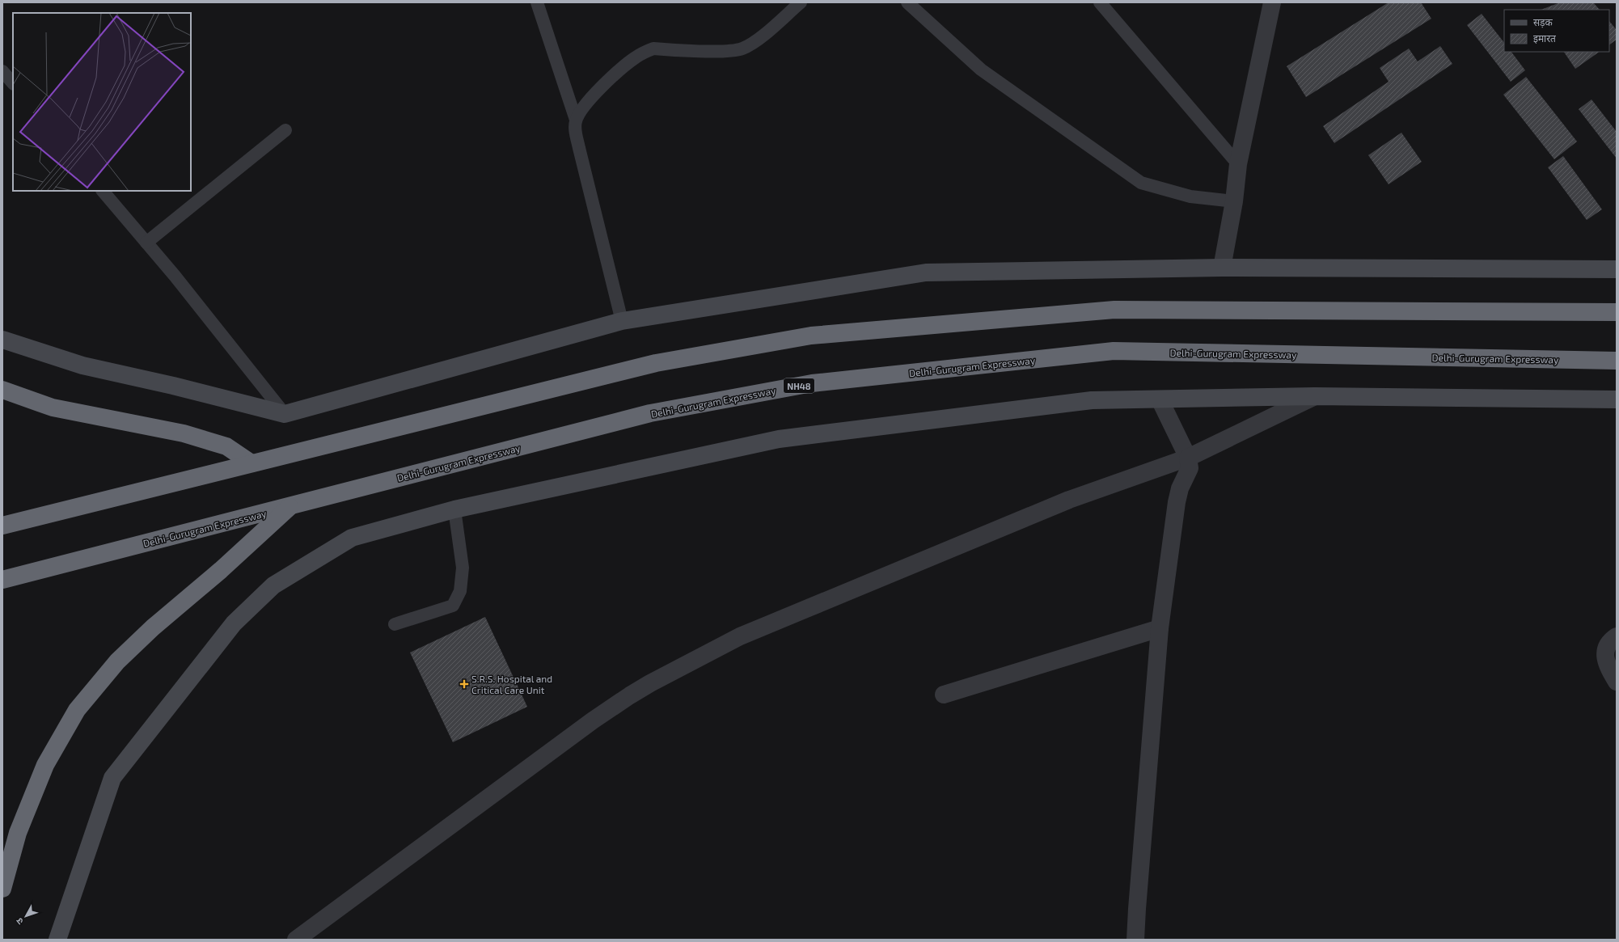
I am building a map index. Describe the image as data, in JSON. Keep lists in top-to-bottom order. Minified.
{"streets":{"highway":["Delhi-Gurugram Expressway","NH48"]},"places":{"health":["S.R.S. Hospital and Critical Care Unit"]},"legend":["सड़क","इमारत"],"north":"bottom left"}
